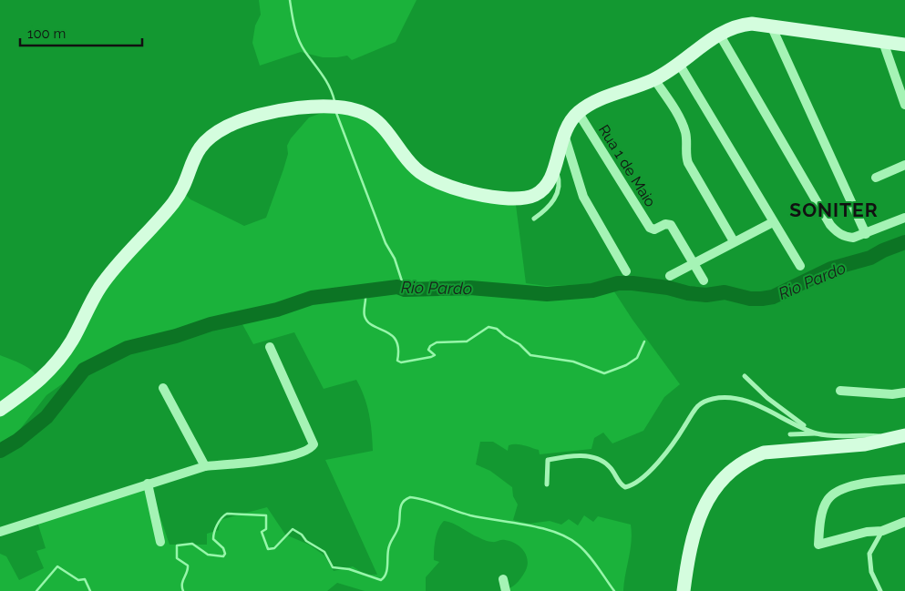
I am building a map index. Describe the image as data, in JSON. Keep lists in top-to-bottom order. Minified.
{"streets":{"street":["Rua 1 de Maio"]},"districts":["SONITER"],"water":["Rio Pardo"],"scale_bar":"100 m"}
